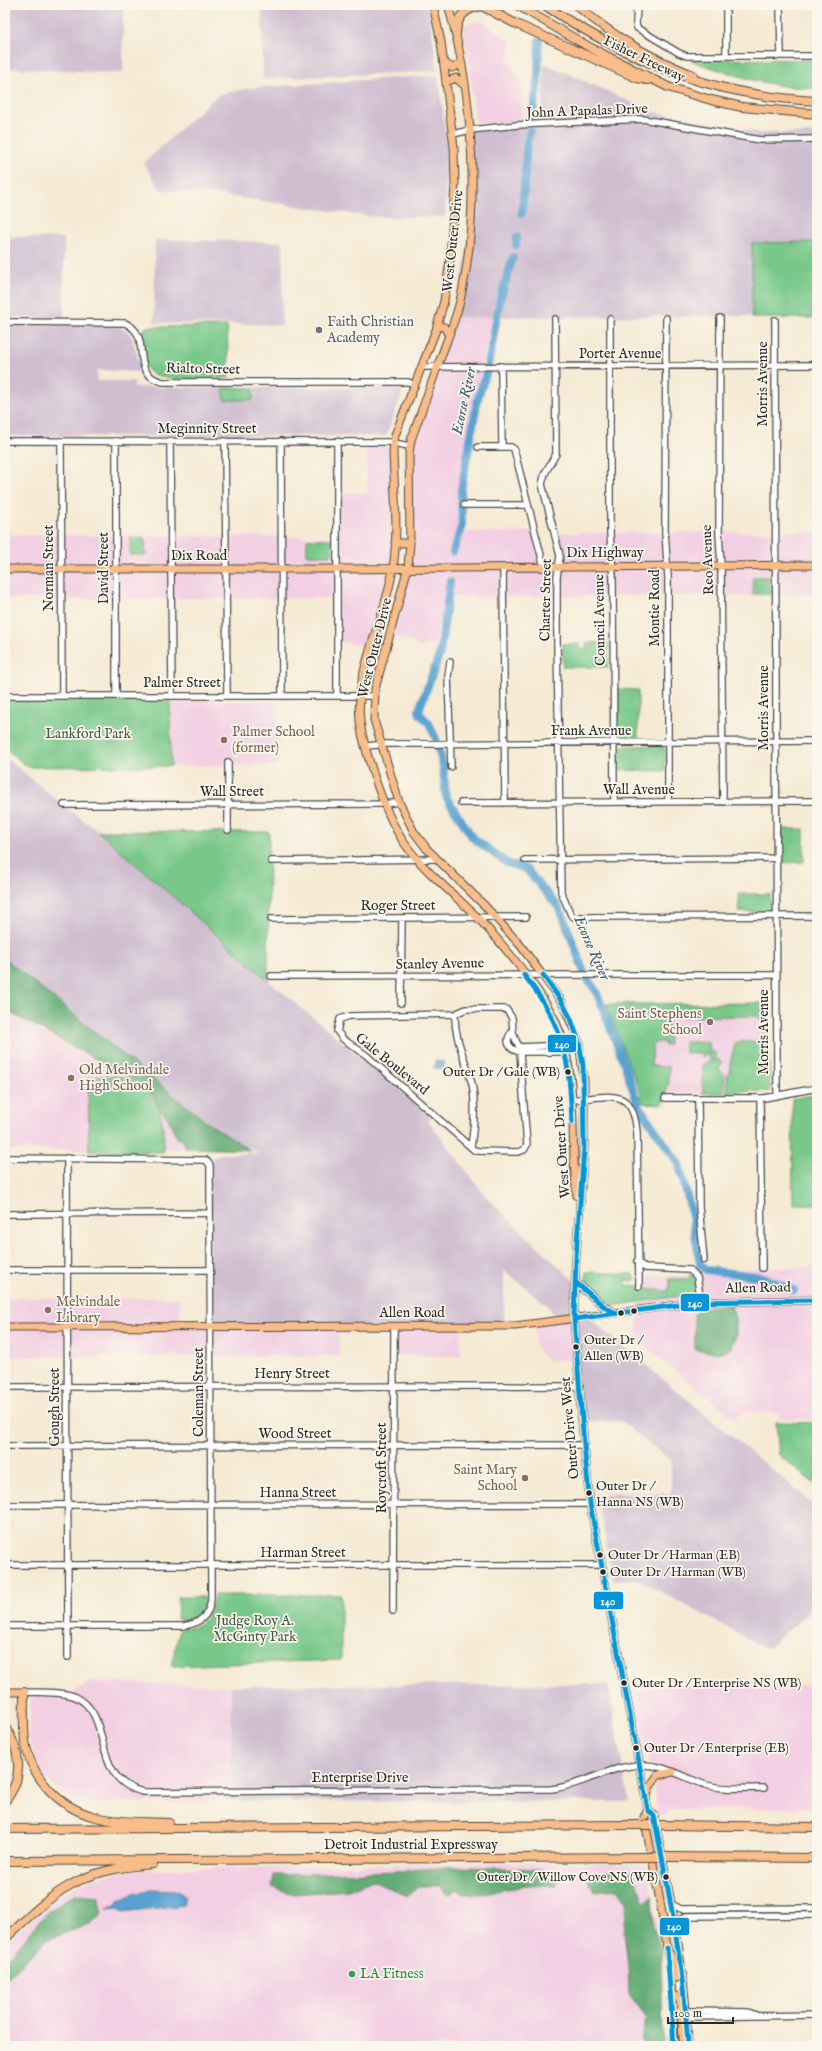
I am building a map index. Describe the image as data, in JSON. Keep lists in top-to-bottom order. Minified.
{"streets":{"highway":["Fisher Freeway","Detroit Industrial Expressway"],"main road":["West Outer Drive","Dix Highway","Dix Road","Allen Road","Outer Drive West","Enterprise Drive"],"street":["John A Papalas Drive","Porter Avenue","Rialto Street","Morris Avenue","Meginnity Street","Reo Avenue","Norman Street","David Street","Charter Street","Montie Road","Council Avenue","Palmer Street","Frank Avenue","Wall Avenue","Wall Street","Roger Street","Stanley Avenue","Gale Boulevard","Henry Street","Coleman Street","Gough Street","Wood Street","Roycroft Street","Hanna Street","Harman Street"]},"crossings":[["John A Papalas Drive","West Outer Drive"],["West Outer Drive","Porter Avenue"],["West Outer Drive","Rialto Street"],["West Outer Drive","Meginnity Street"],["West Outer Drive","Dix Highway"],["West Outer Drive","Dix Road"],["West Outer Drive","Palmer Street"],["West Outer Drive","Frank Avenue"],["West Outer Drive","Wall Street"],["West Outer Drive","Roger Street"],["West Outer Drive","Stanley Avenue"],["West Outer Drive","Outer Drive West"],["Porter Avenue","Morris Avenue"],["Porter Avenue","Reo Avenue"],["Porter Avenue","Charter Street"],["Porter Avenue","Montie Road"],["Porter Avenue","Council Avenue"],["Morris Avenue","Dix Highway"],["Morris Avenue","Charter Street"],["Morris Avenue","Frank Avenue"],["Morris Avenue","Wall Avenue"],["Morris Avenue","Stanley Avenue"],["Meginnity Street","Norman Street"],["Meginnity Street","David Street"],["Dix Highway","Dix Road"],["Dix Highway","Reo Avenue"],["Dix Highway","Charter Street"],["Dix Highway","Montie Road"],["Dix Highway","Council Avenue"],["Dix Road","Norman Street"],["Dix Road","David Street"],["Reo Avenue","Frank Avenue"],["Reo Avenue","Wall Avenue"],["Norman Street","Palmer Street"],["David Street","Palmer Street"],["Charter Street","Frank Avenue"],["Charter Street","Wall Avenue"],["Montie Road","Frank Avenue"],["Montie Road","Wall Avenue"],["Council Avenue","Frank Avenue"],["Council Avenue","Wall Avenue"],["Allen Road","Coleman Street"],["Allen Road","Gough Street"],["Allen Road","Outer Drive West"],["Allen Road","Roycroft Street"],["Henry Street","Coleman Street"],["Henry Street","Gough Street"],["Henry Street","Outer Drive West"],["Henry Street","Roycroft Street"],["Coleman Street","Gough Street"],["Coleman Street","Wood Street"],["Coleman Street","Hanna Street"],["Coleman Street","Harman Street"],["Gough Street","Wood Street"],["Gough Street","Hanna Street"],["Gough Street","Harman Street"],["Outer Drive West","Wood Street"],["Outer Drive West","Hanna Street"],["Outer Drive West","Harman Street"],["Outer Drive West","Enterprise Drive"],["Wood Street","Roycroft Street"],["Roycroft Street","Hanna Street"],["Roycroft Street","Harman Street"]],"water":["Ecorse River"],"parks":["Lankford Park","Judge Roy A. McGinty Park"],"places":["Faith Christian Academy","Palmer School (former)","Saint Stephens School","Outer Dr / Gale (WB)","Old Melvindale High School","Melvindale Library","Outer Dr / Allen (WB)","Saint Mary School","Outer Dr / Hanna NS (WB)","Outer Dr / Harman (EB)","Outer Dr / Harman (WB)","Outer Dr / Enterprise NS (WB)","Outer Dr / Enterprise (EB)","Outer Dr / Willow Cove NS (WB)","LA Fitness"],"lines":["transit line 140"],"scale_bar":"100 m"}
